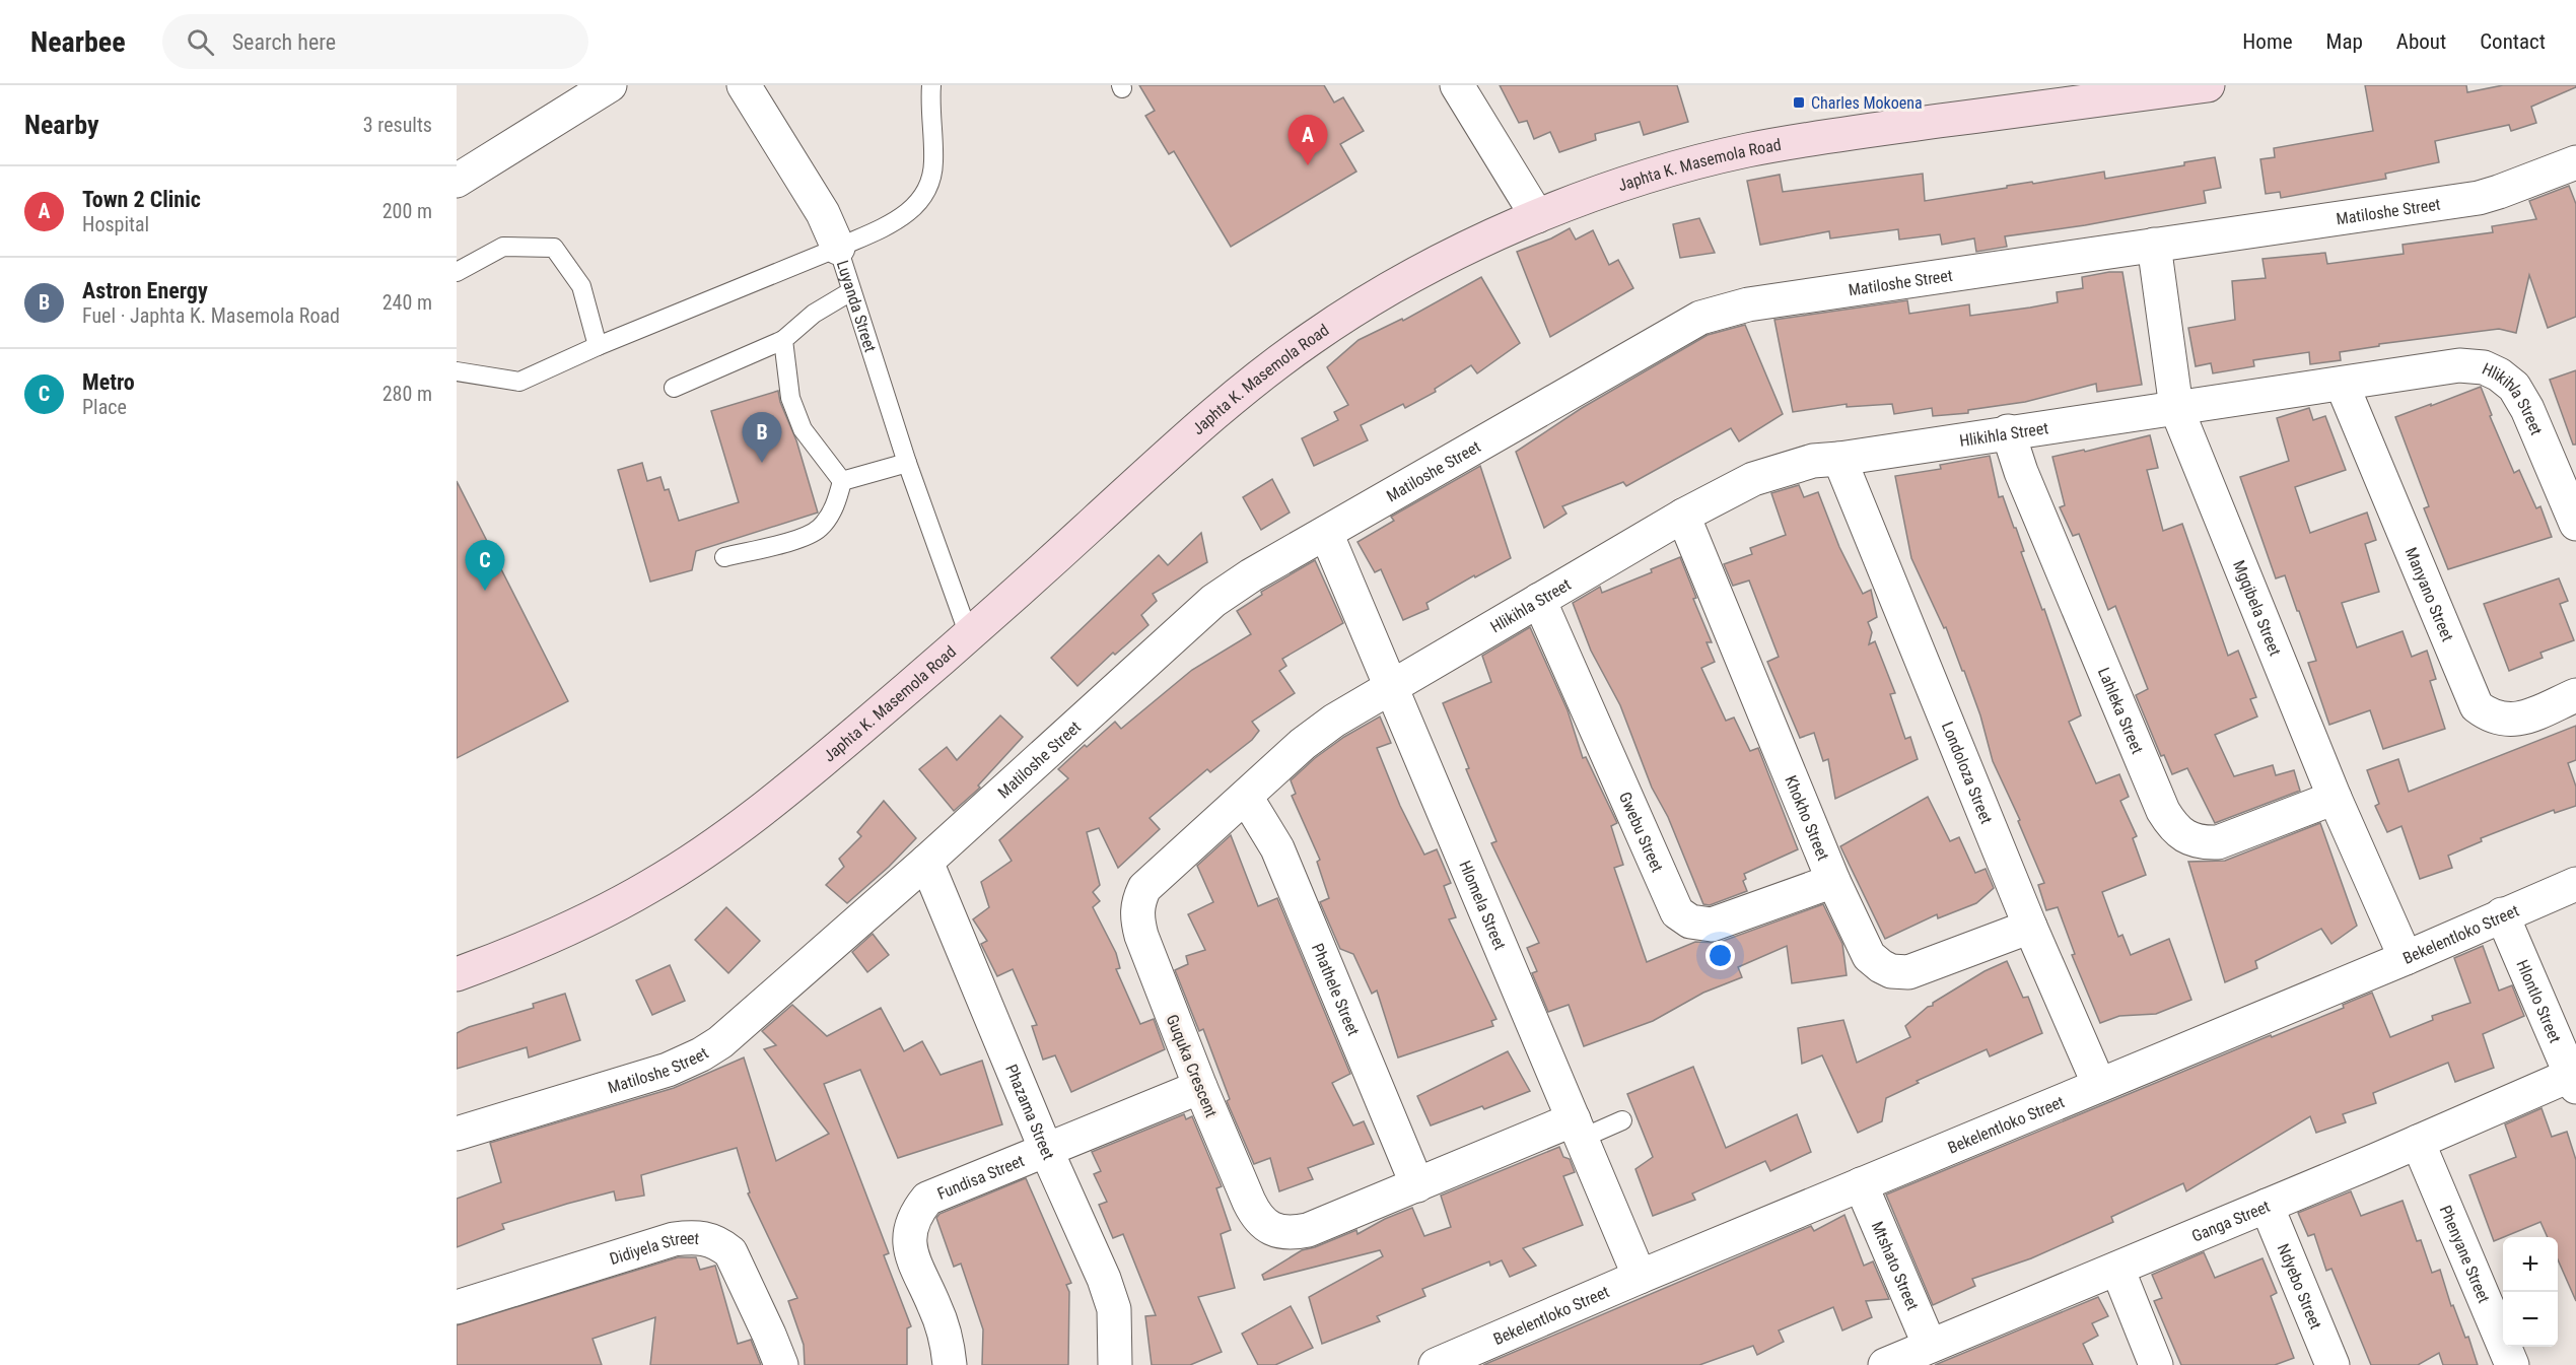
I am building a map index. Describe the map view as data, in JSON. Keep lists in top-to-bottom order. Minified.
{"streets":{"main road":["Japhta K. Masemola Road"],"street":["Matiloshe Street","Hlikihla Street","Manyano Street","Mgqibela Street","Lahleka Street","Londoloza Street","Khokho Street","Gwebu Street","Hlomela Street","Bekelentloko Street","Phathele Street","Hlontlo Street","Guquka Crescent","Phazama Street","Fundisa Street","Ganga Street","Didiyela Street","Phenyane Street","Mtshato Street","Ndyebo Street"],"lane":["Luyanda Street"]},"crossings":[["Japhta K. Masemola Road","Luyanda Street"],["Matiloshe Street","Mgqibela Street"],["Matiloshe Street","Hlomela Street"],["Matiloshe Street","Phazama Street"],["Hlikihla Street","Manyano Street"],["Hlikihla Street","Mgqibela Street"],["Hlikihla Street","Lahleka Street"],["Hlikihla Street","Londoloza Street"],["Hlikihla Street","Khokho Street"],["Hlikihla Street","Gwebu Street"],["Hlikihla Street","Hlomela Street"],["Hlikihla Street","Guquka Crescent"],["Mgqibela Street","Lahleka Street"],["Mgqibela Street","Bekelentloko Street"],["Londoloza Street","Khokho Street"],["Londoloza Street","Bekelentloko Street"],["Khokho Street","Gwebu Street"],["Hlomela Street","Bekelentloko Street"],["Hlomela Street","Guquka Crescent"],["Bekelentloko Street","Hlontlo Street"],["Bekelentloko Street","Mtshato Street"],["Phathele Street","Guquka Crescent"],["Hlontlo Street","Ganga Street"],["Guquka Crescent","Fundisa Street"],["Phazama Street","Fundisa Street"],["Ganga Street","Phenyane Street"],["Ganga Street","Mtshato Street"],["Ganga Street","Ndyebo Street"]],"places":{"transit":["Charles Mokoena"]},"page":{"header":"Nearbee","search":"Search here","nav":["Home","Map","About","Contact"],"heading":["Nearby","3 results"],"pins":["A","B","C"],"list":[{"mark":"A","name":"Town 2 Clinic","note":"Hospital","value":"200 m"},{"mark":"B","name":"Astron Energy","note":"Fuel · Japhta K. Masemola Road","value":"240 m"},{"mark":"C","name":"Metro","note":"Place","value":"280 m"}],"map_buttons":["+","−"]}}
